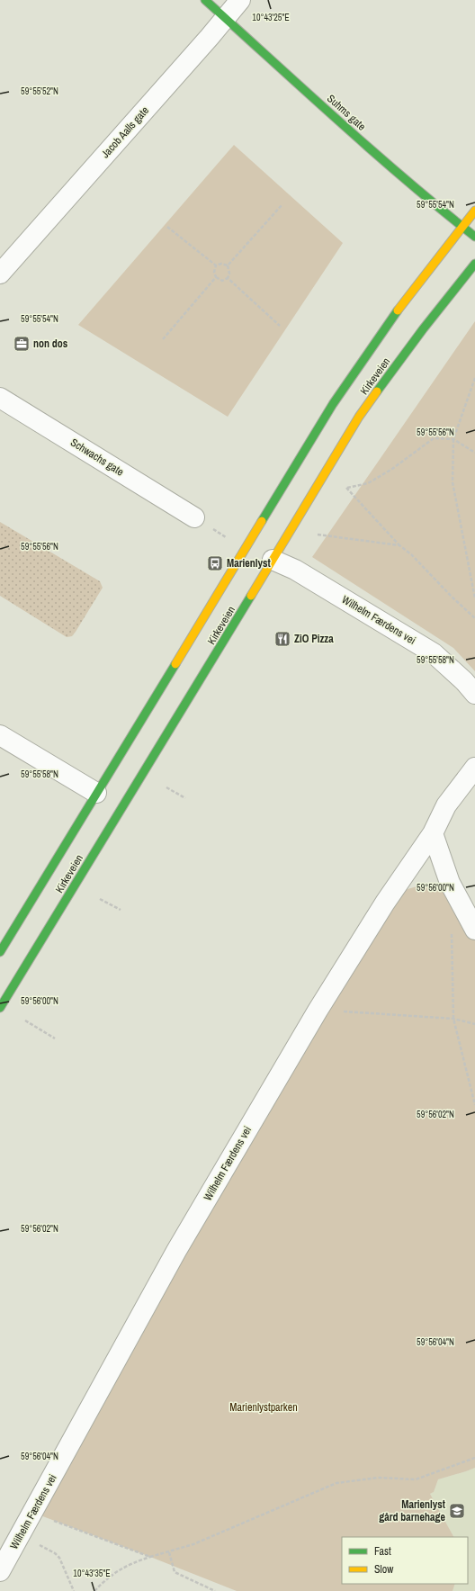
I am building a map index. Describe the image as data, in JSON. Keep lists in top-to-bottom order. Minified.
{"streets":{"main road":["Suhms gate","Kirkeveien"],"street":["Jacob Aalls gate","Schwachs gate","Wilhelm Færdens vei"]},"crossings":[["Suhms gate","Jacob Aalls gate"],["Suhms gate","Kirkeveien"],["Kirkeveien","Wilhelm Færdens vei"]],"parks":["Marienlystparken"],"places":{"office":["non dos"],"bus stop":["Marienlyst"],"restaurant":["ZiO Pizza"],"school or university":["Marienlyst gård barnehage"]},"legend":["Fast","Slow"],"coordinates":["10°43'25\"E","59°55'52\"N","59°55'54\"N","59°55'56\"N","59°55'58\"N","59°56'00\"N","59°56'02\"N","59°56'04\"N","10°43'35\"E"]}
